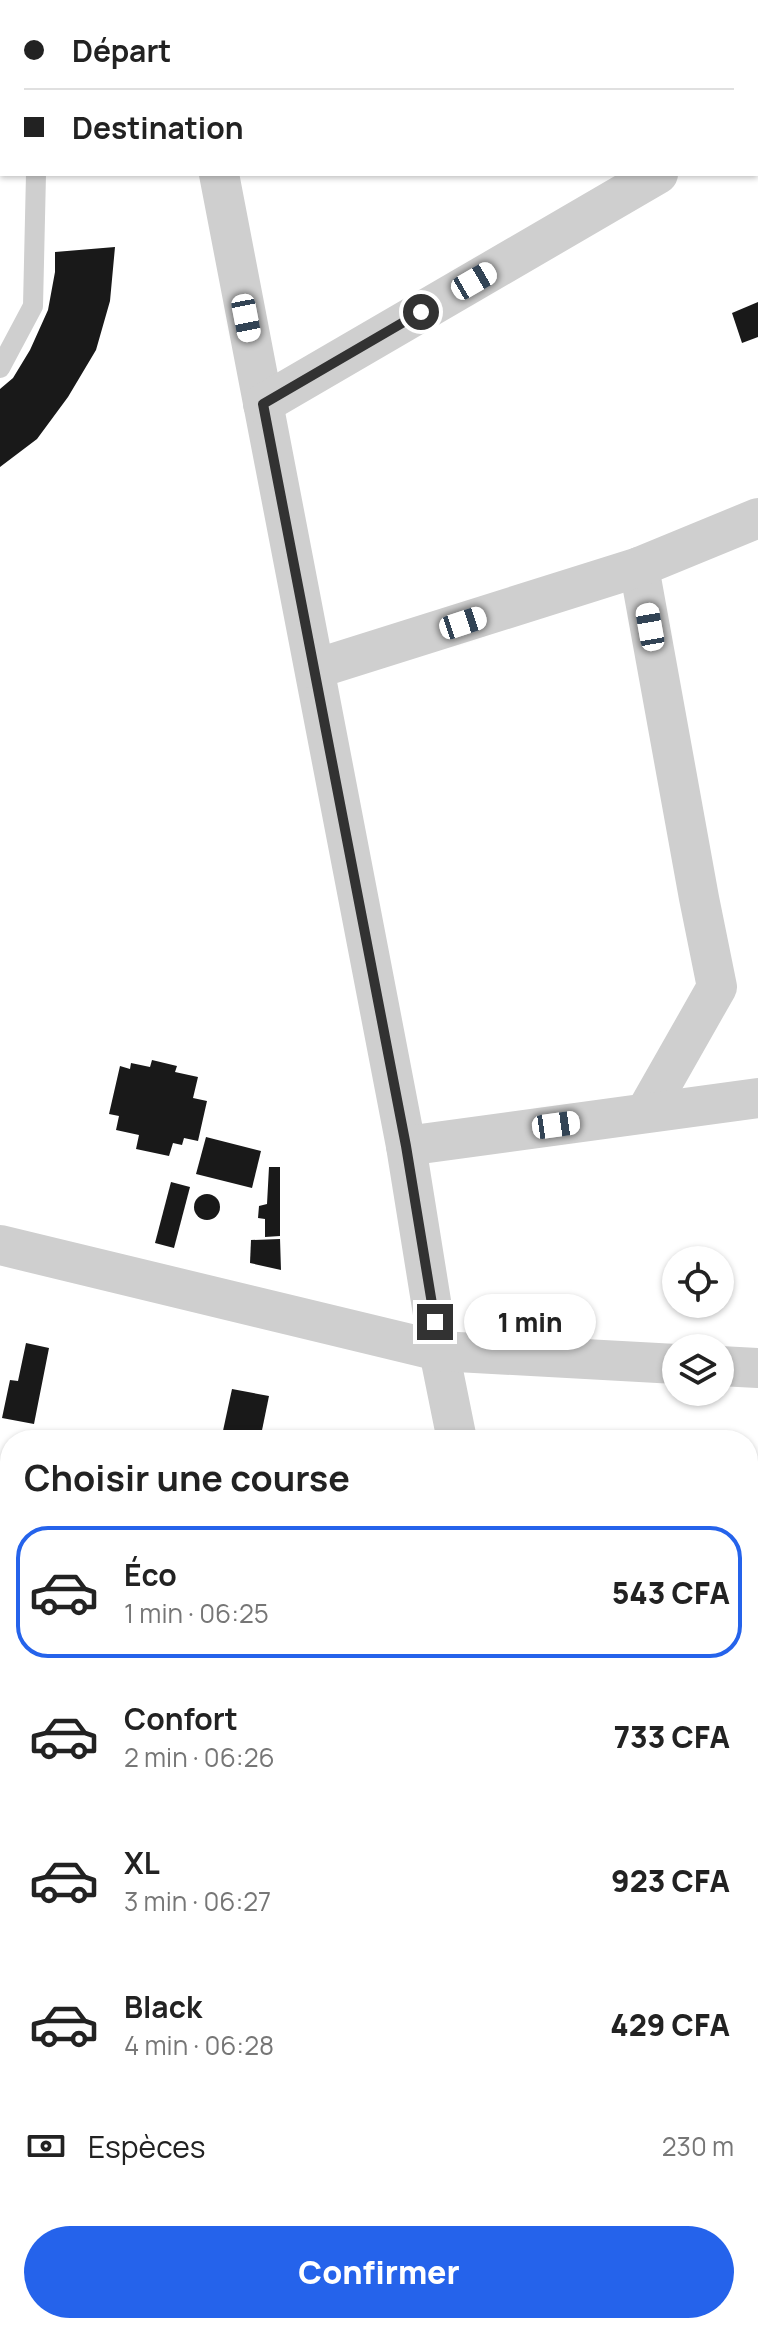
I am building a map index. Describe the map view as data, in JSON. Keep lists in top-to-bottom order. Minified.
{"page":{"banner":["Départ","Destination"],"bubble":"1 min","heading":"Choisir une course","list":[{"name":"Éco","note":"1 min · 06:25","value":"543 CFA"},{"name":"Confort","note":"2 min · 06:26","value":"733 CFA"},{"name":"XL","note":"3 min · 06:27","value":"923 CFA"},{"name":"Black","note":"4 min · 06:28","value":"429 CFA"}],"pay":["Espèces","230 m"],"buttons":"Confirmer"}}
